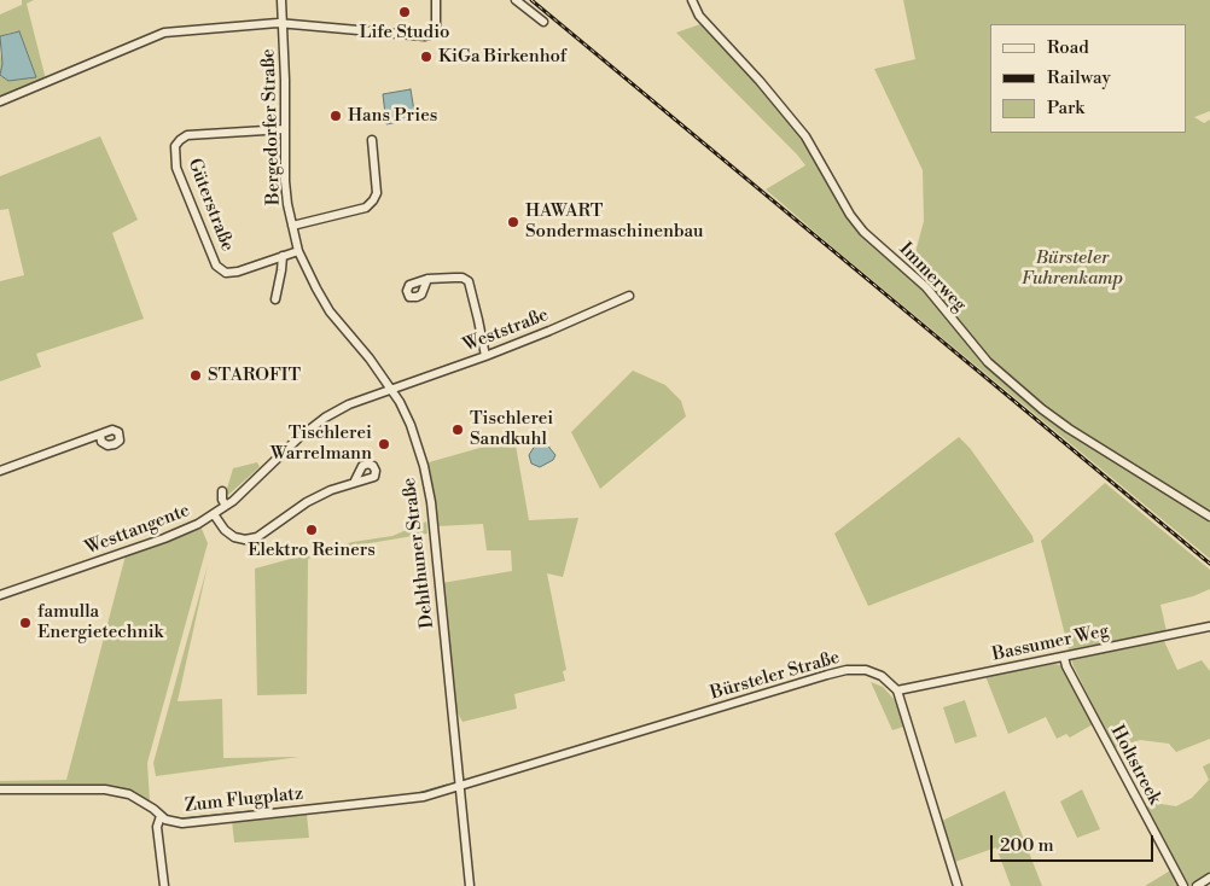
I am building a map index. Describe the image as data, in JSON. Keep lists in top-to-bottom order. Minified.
{"streets":{"street":["Bergedorfer Straße","Güterstraße","Immerweg","Weststraße","Westtangente","Dehlthuner Straße","Bassumer Weg","Bürsteler Straße","Holtstreek","Zum Flugplatz"]},"crossings":[["Bergedorfer Straße","Güterstraße"],["Bergedorfer Straße","Dehlthuner Straße"],["Güterstraße","Dehlthuner Straße"],["Weststraße","Westtangente"],["Weststraße","Dehlthuner Straße"],["Westtangente","Dehlthuner Straße"],["Dehlthuner Straße","Bürsteler Straße"],["Dehlthuner Straße","Zum Flugplatz"],["Bassumer Weg","Bürsteler Straße"],["Bassumer Weg","Holtstreek"],["Bürsteler Straße","Zum Flugplatz"]],"parks":["Bürsteler Fuhrenkamp"],"places":["Life Studio","KiGa Birkenhof","Hans Pries","HAWART Sondermaschinenbau","STAROFIT","Tischlerei Sandkuhl","Tischlerei Warrelmann","Elektro Reiners","famulla Energietechnik"],"legend":["Road","Railway","Park"],"scale_bar":"200 m"}
